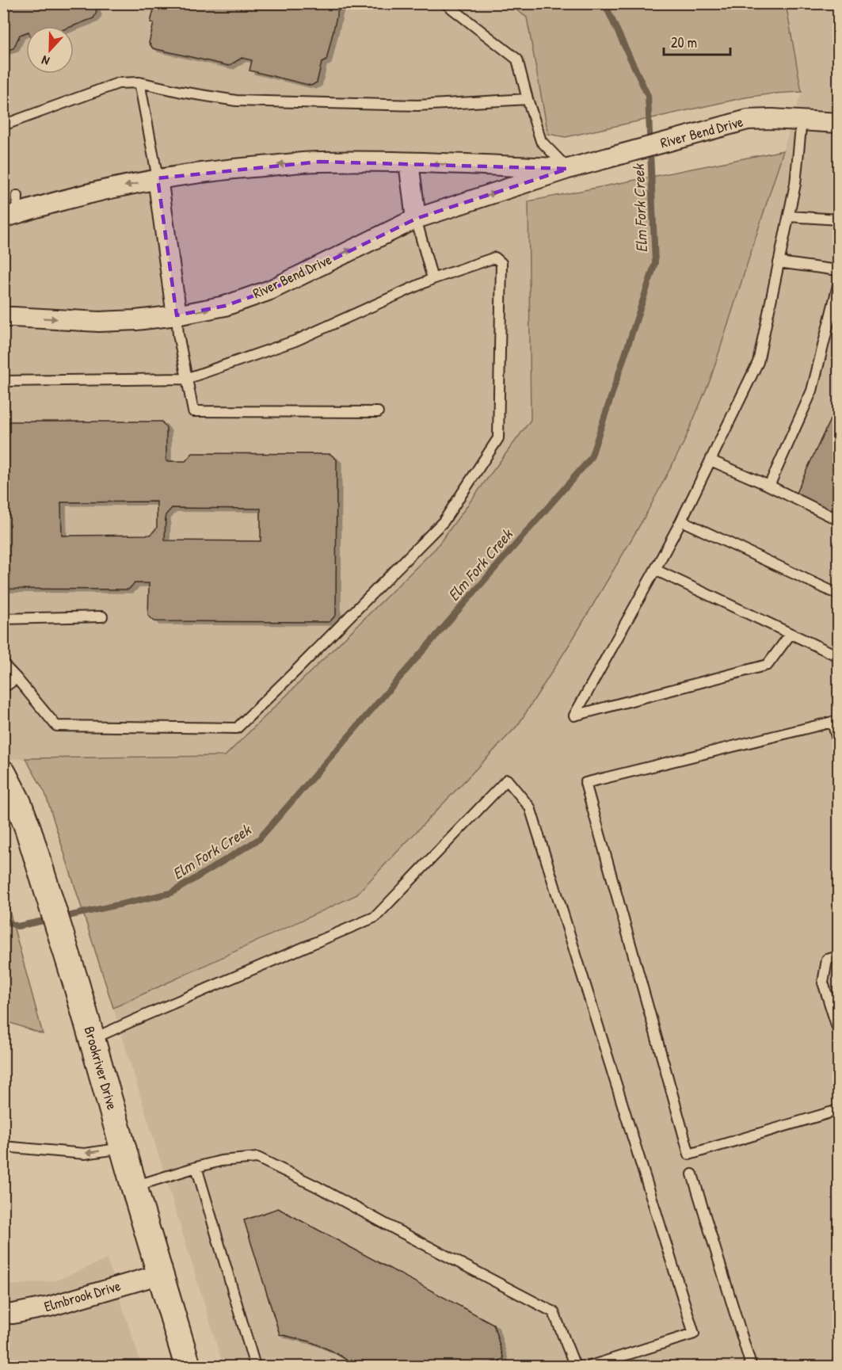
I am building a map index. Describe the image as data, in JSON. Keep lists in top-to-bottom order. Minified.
{"streets":{"street":["River Bend Drive","Brookriver Drive","Elmbrook Drive"]},"crossings":[["Brookriver Drive","Elmbrook Drive"]],"water":["Elm Fork Creek"],"scale_bar":"20 m","north":"bottom"}
